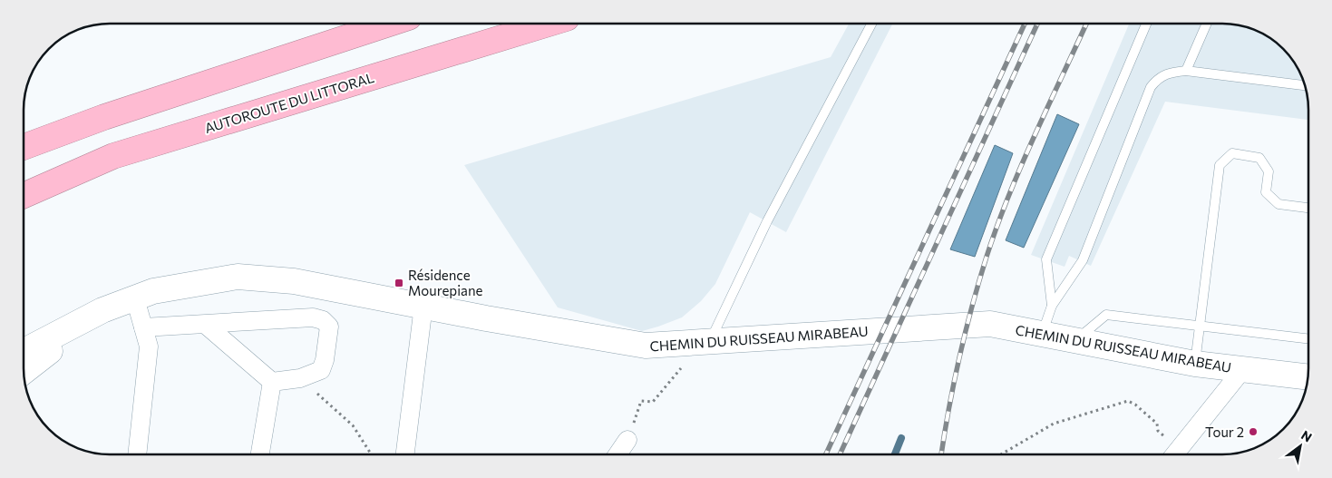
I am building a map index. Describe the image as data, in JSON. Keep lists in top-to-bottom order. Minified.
{"streets":{"highway":["AUTOROUTE DU LITTORAL"],"street":["CHEMIN DU RUISSEAU MIRABEAU"]},"places":{"transit":["Résidence Mourepiane"],"other":["Tour 2"]},"north":"top right"}
